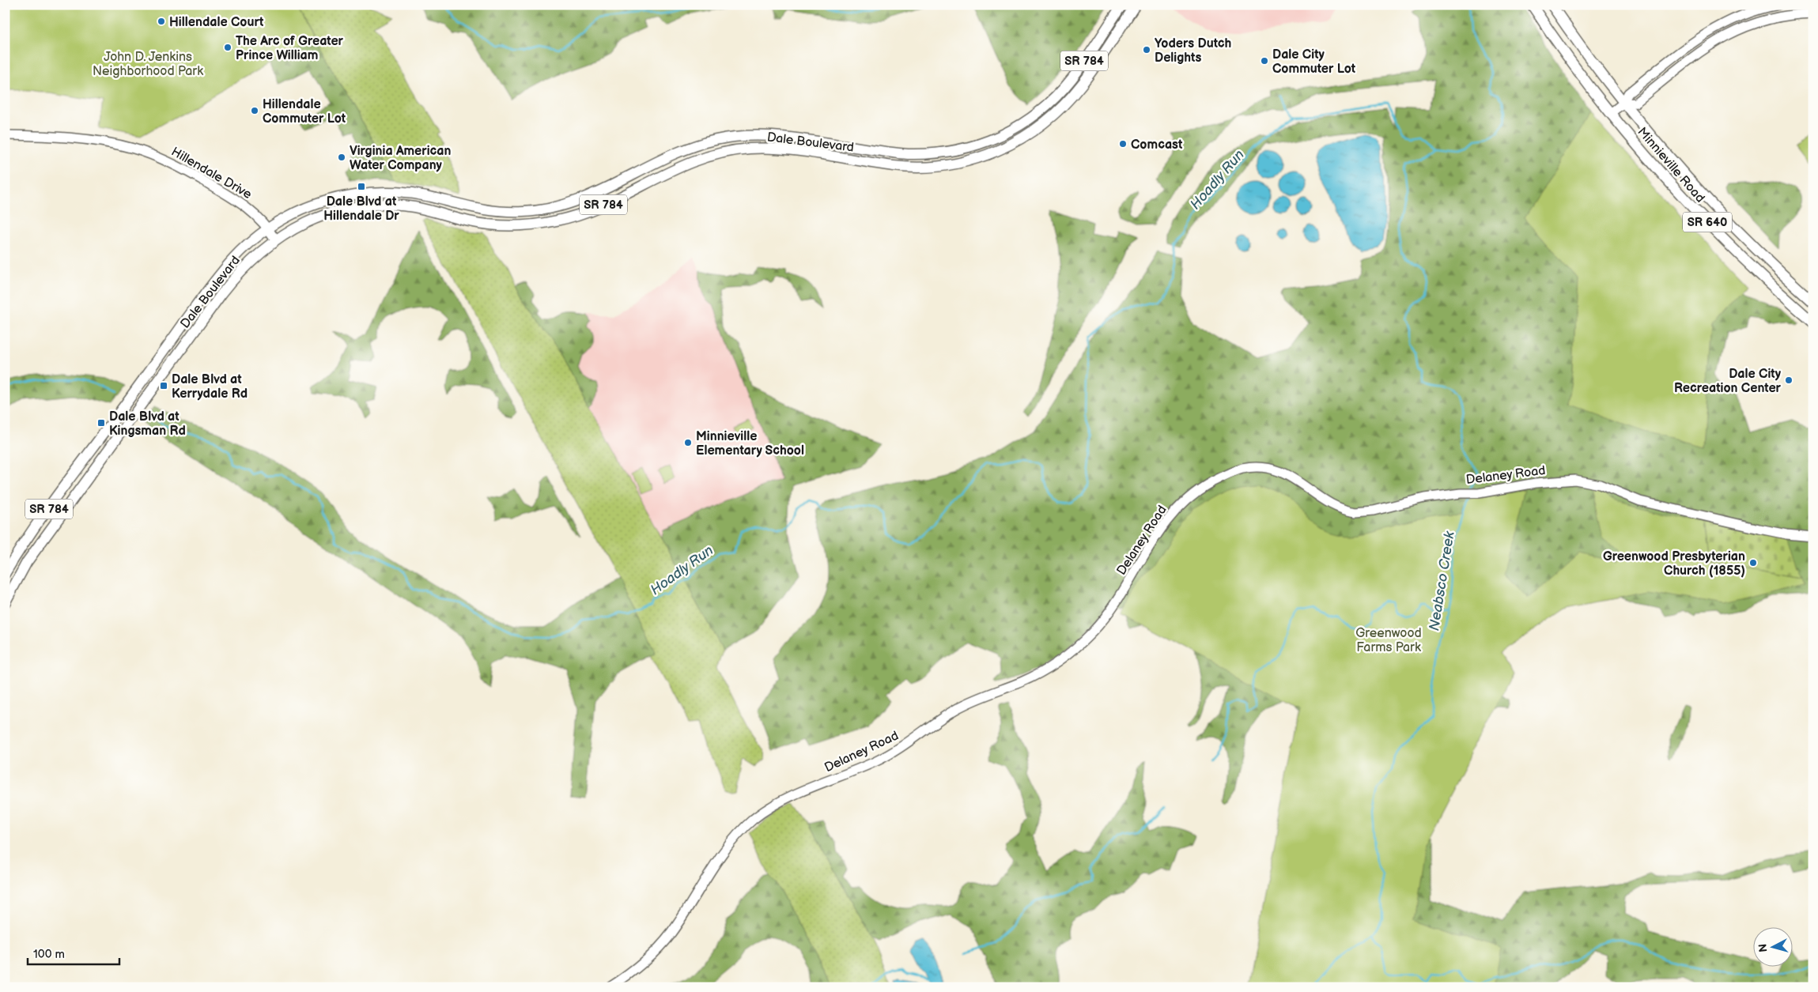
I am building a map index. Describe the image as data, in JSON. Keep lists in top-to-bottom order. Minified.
{"streets":{"main road":["SR 784","Dale Boulevard","Minnieville Road","SR 640"],"street":["Hillendale Drive","Delaney Road"]},"crossings":[["Dale Boulevard","Hillendale Drive"]],"water":["Hoadly Run","Neabsco Creek"],"parks":["John D. Jenkins Neighborhood Park","Greenwood Farms Park"],"places":{"other":["Hillendale Court","The Arc of Greater Prince William","Yoders Dutch Delights","Dale City Commuter Lot","Hillendale Commuter Lot","Comcast","Virginia American Water Company","Dale City Recreation Center","Minnieville Elementary School","Greenwood Presbyterian Church (1855)"],"transit":["Dale Blvd at Hillendale Dr","Dale Blvd at Kerrydale Rd","Dale Blvd at Kingsman Rd"]},"scale_bar":"100 m","north":"left"}
